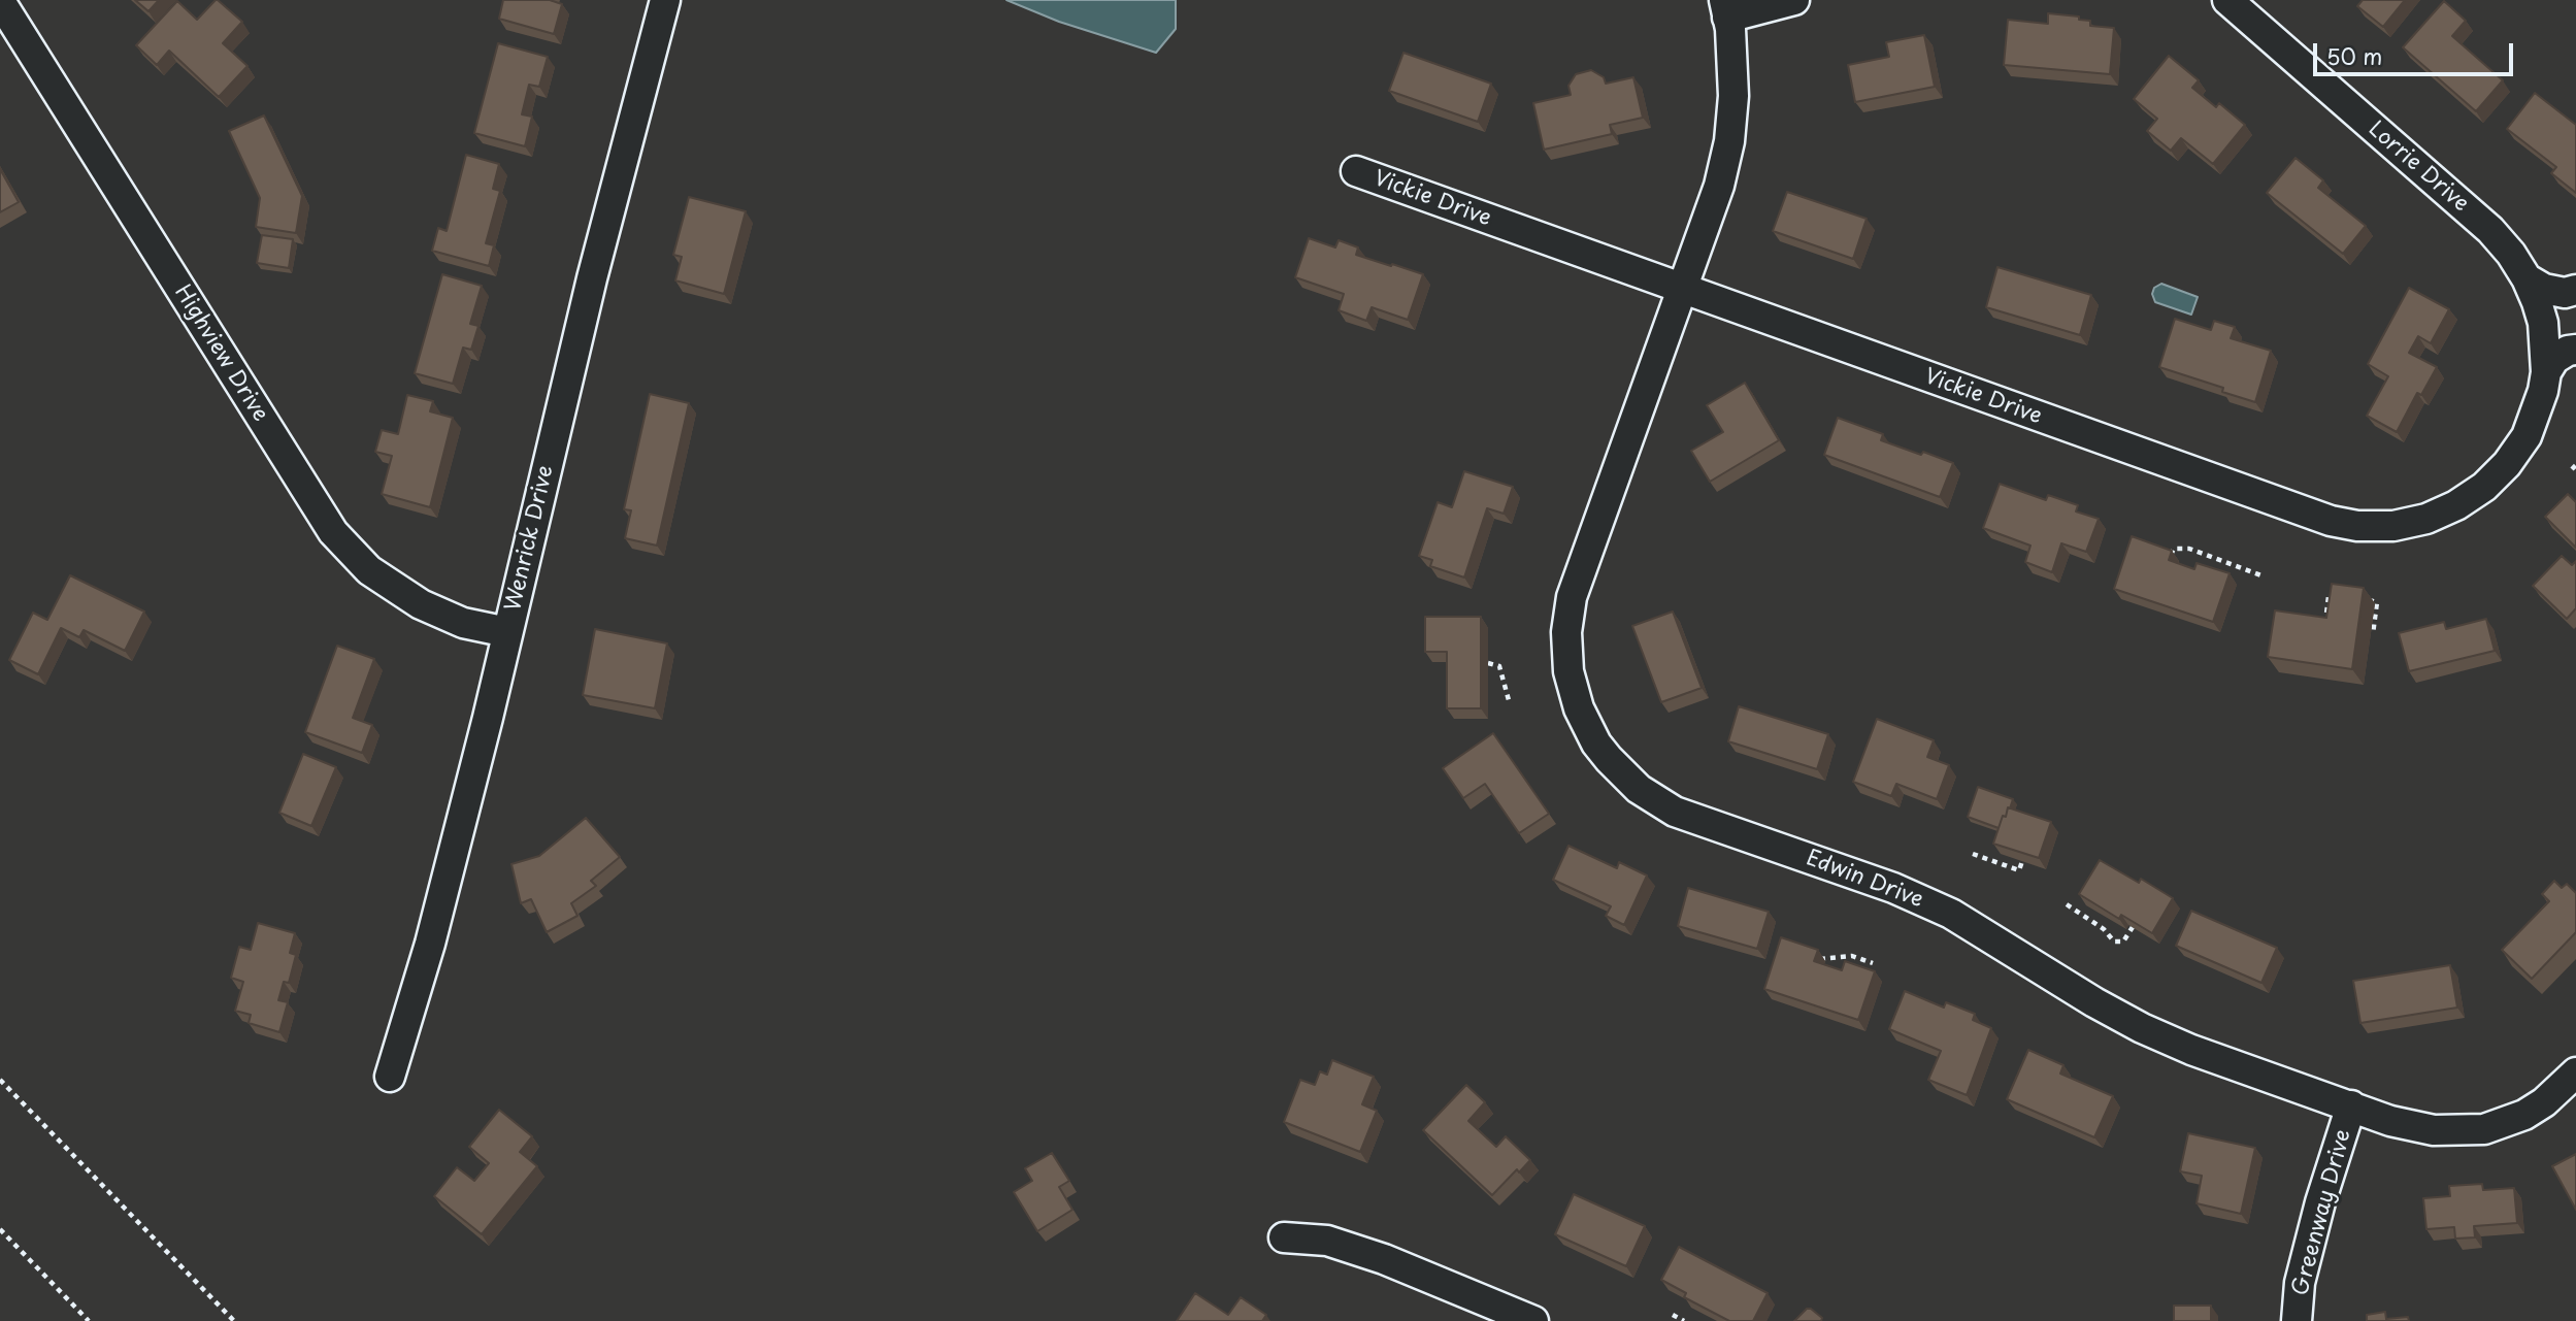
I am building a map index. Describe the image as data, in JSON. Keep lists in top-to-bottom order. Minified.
{"streets":{"street":["Lorrie Drive","Vickie Drive","Highview Drive","Wenrick Drive","Edwin Drive","Greenway Drive"]},"crossings":[["Lorrie Drive","Vickie Drive"],["Vickie Drive","Edwin Drive"],["Highview Drive","Wenrick Drive"],["Edwin Drive","Greenway Drive"]],"scale_bar":"50 m"}
